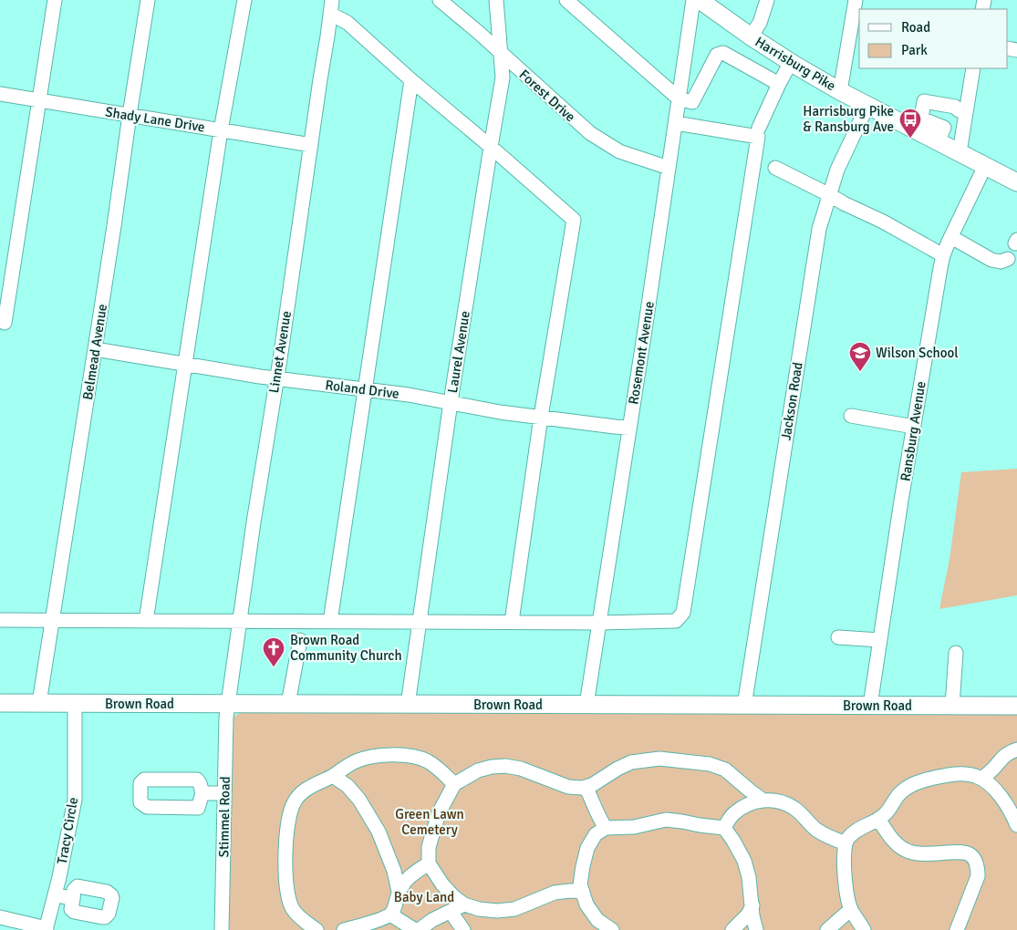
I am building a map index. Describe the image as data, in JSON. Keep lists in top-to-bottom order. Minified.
{"streets":{"main road":["Harrisburg Pike","Brown Road"],"street":["Forest Drive","Shady Lane Drive","Belmead Avenue","Linnet Avenue","Laurel Avenue","Rosemont Avenue","Roland Drive","Jackson Road","Ransburg Avenue","Stimmel Road","Tracy Circle"]},"crossings":[["Harrisburg Pike","Jackson Road"],["Harrisburg Pike","Ransburg Avenue"],["Forest Drive","Laurel Avenue"],["Forest Drive","Rosemont Avenue"],["Shady Lane Drive","Belmead Avenue"],["Shady Lane Drive","Linnet Avenue"],["Belmead Avenue","Roland Drive"],["Belmead Avenue","Brown Road"],["Linnet Avenue","Roland Drive"],["Linnet Avenue","Brown Road"],["Linnet Avenue","Stimmel Road"],["Laurel Avenue","Roland Drive"],["Laurel Avenue","Brown Road"],["Rosemont Avenue","Roland Drive"],["Rosemont Avenue","Brown Road"],["Jackson Road","Brown Road"],["Ransburg Avenue","Brown Road"],["Brown Road","Stimmel Road"],["Brown Road","Tracy Circle"]],"parks":["Green Lawn Cemetery","Baby Land"],"places":{"bus stop":["Harrisburg Pike & Ransburg Ave"],"school or university":["Wilson School"],"church":["Brown Road Community Church"]},"legend":["Road","Park"]}
